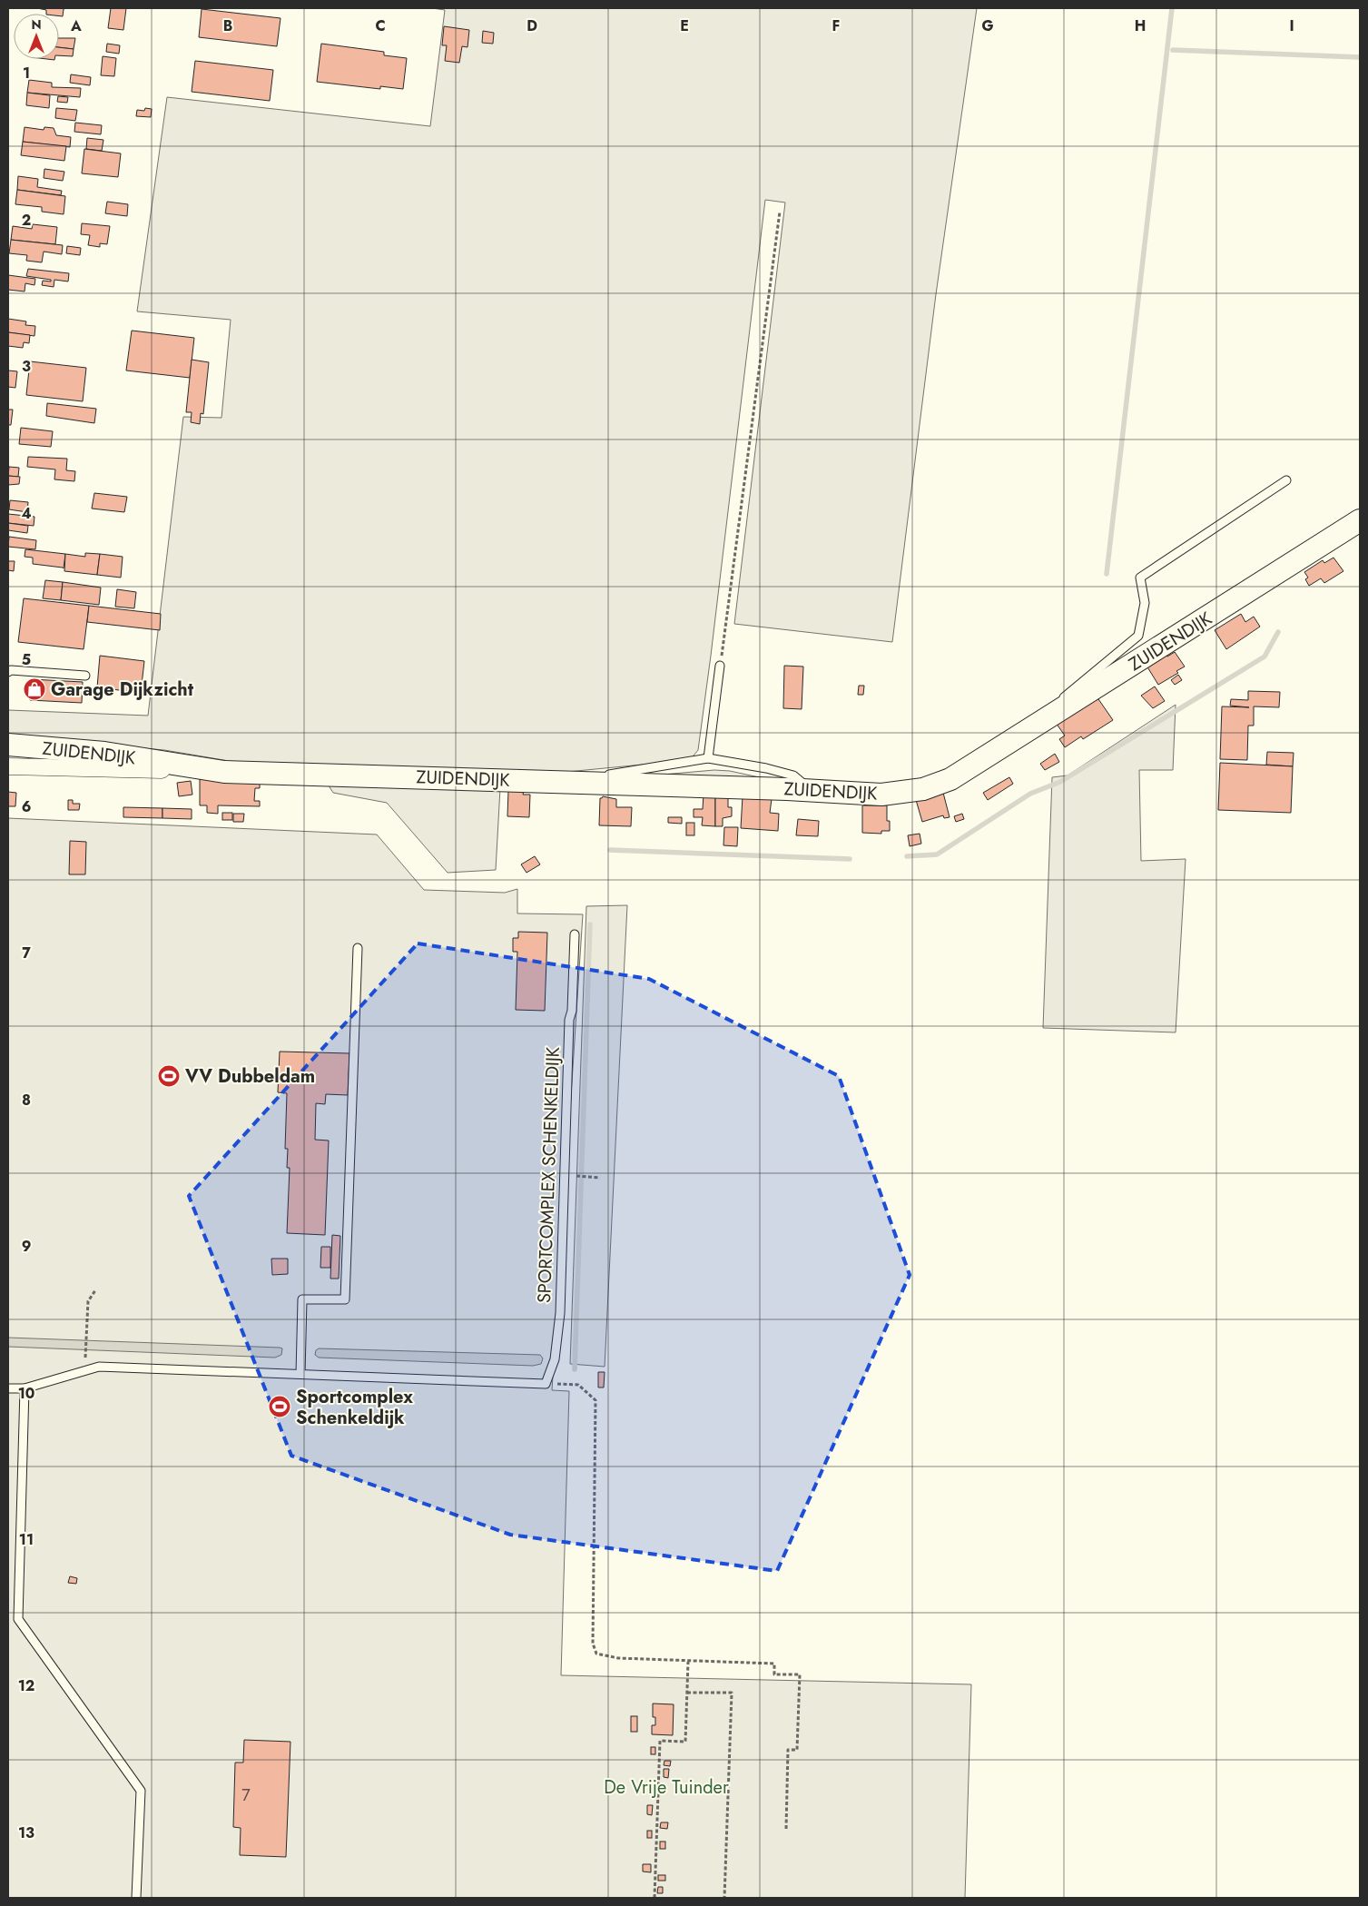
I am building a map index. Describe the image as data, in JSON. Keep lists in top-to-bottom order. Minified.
{"streets":{"street":["ZUIDENDIJK"],"lane":["SPORTCOMPLEX SCHENKELDIJK"]},"parks":["De Vrije Tuinder"],"places":{"shop":["Garage Dijkzicht"],"sports":["VV Dubbeldam","Sportcomplex Schenkeldijk"]},"house_numbers":["7"],"north":"top","grid":{"columns":["A","B","C","D","E","F","G","H","I"],"rows":["1","2","3","4","5","6","7","8","9","10","11","12","13"]}}
